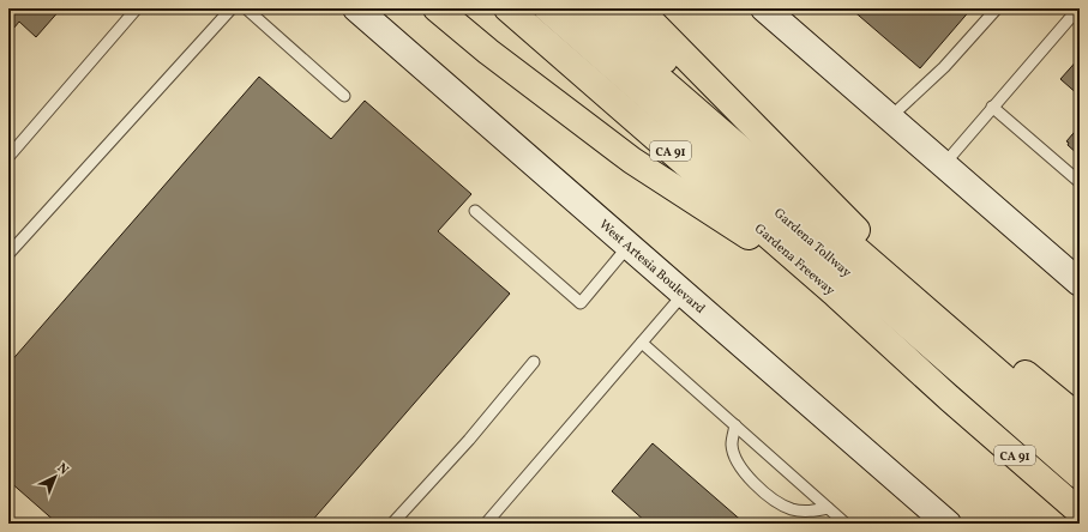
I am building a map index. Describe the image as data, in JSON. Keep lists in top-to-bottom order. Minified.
{"streets":{"highway":["CA 91","Gardena Tollway","Gardena Freeway"],"main road":["West Artesia Boulevard"]},"north":"top right"}
